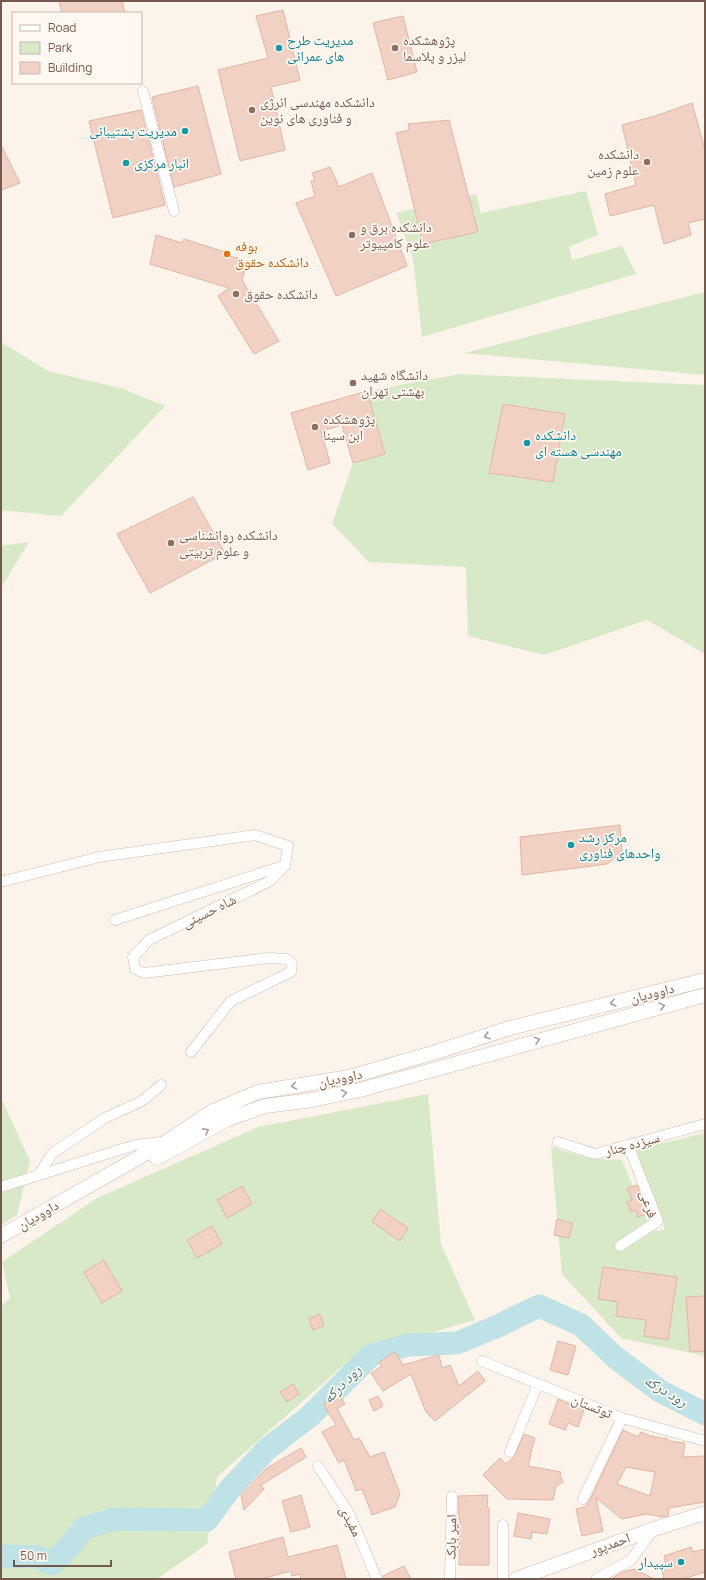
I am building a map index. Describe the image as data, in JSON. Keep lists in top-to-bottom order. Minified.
{"streets":{"street":["شاه حسینی","داوودیان","سیزده چنار","فرعی","توتستان","مفیدی","امیر بابک","احمدپور"]},"crossings":[["سیزده چنار","فرعی"]],"water":["رود درکه"],"places":["مدیریت طرح های عمرانی","پژوهشکده لیزر و پلاسما","دانشکده مهندسی انرژی و فناوری های نوین","مدیریت پشتیبانی","دانشکده علوم زمین","انبار مرکزی","دانشکده برق و علوم کامپیوتر","بوفه دانشکده حقوق","دانشکده حقوق","دانشگاه شهید بهشتی تهران","پژوهشکده ابن سینا","دانشکده مهندسی هسته ای","دانشکده روانشناسی و علوم تربیتی","مرکز رشد واحدهای فناوری","سپیدار"],"legend":["Road","Park","Building"],"scale_bar":"50 m"}
